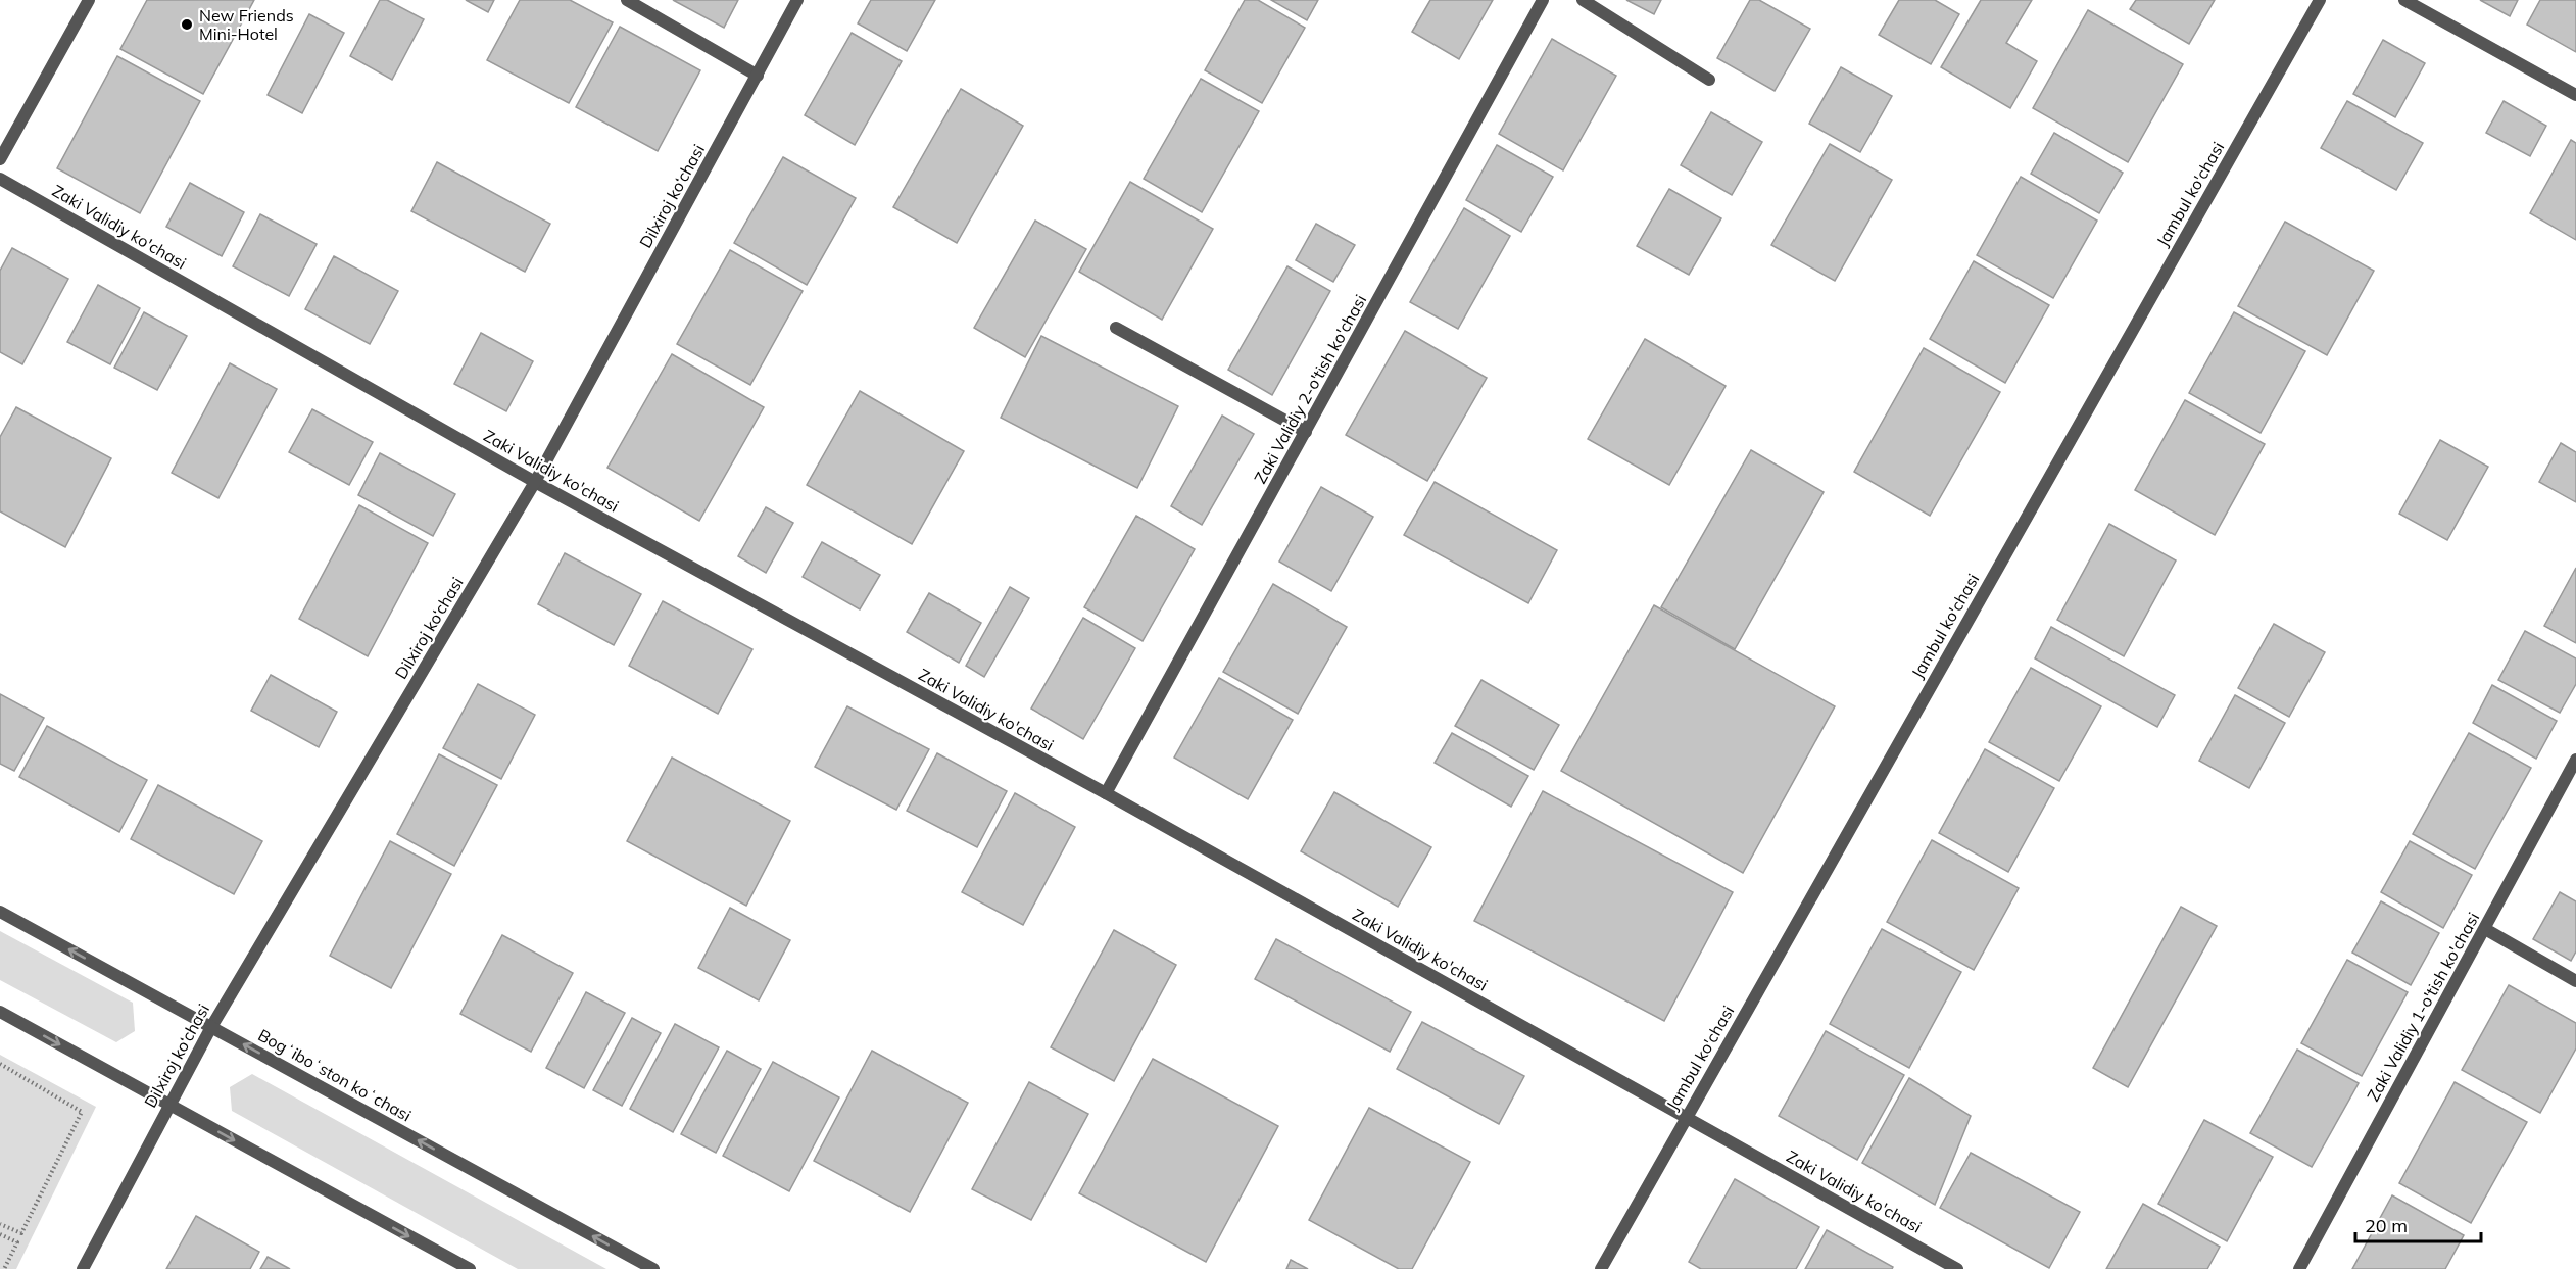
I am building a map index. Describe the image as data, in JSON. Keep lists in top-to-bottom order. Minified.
{"streets":{"street":["Jambul ko'chasi","Dilxiroj ko‘chasi","Zaki Validiy ko'chasi","Zaki Validiy 2-o'tish ko'chasi","Zaki Validiy 1-o'tish ko'chasi","Bogʻiboʻston koʻchasi"]},"crossings":[["Jambul ko'chasi","Zaki Validiy ko'chasi"],["Dilxiroj ko‘chasi","Zaki Validiy ko'chasi"],["Dilxiroj ko‘chasi","Bogʻiboʻston koʻchasi"],["Zaki Validiy ko'chasi","Zaki Validiy 2-o'tish ko'chasi"]],"places":["New Friends Mini-Hotel"],"scale_bar":"20 m"}
